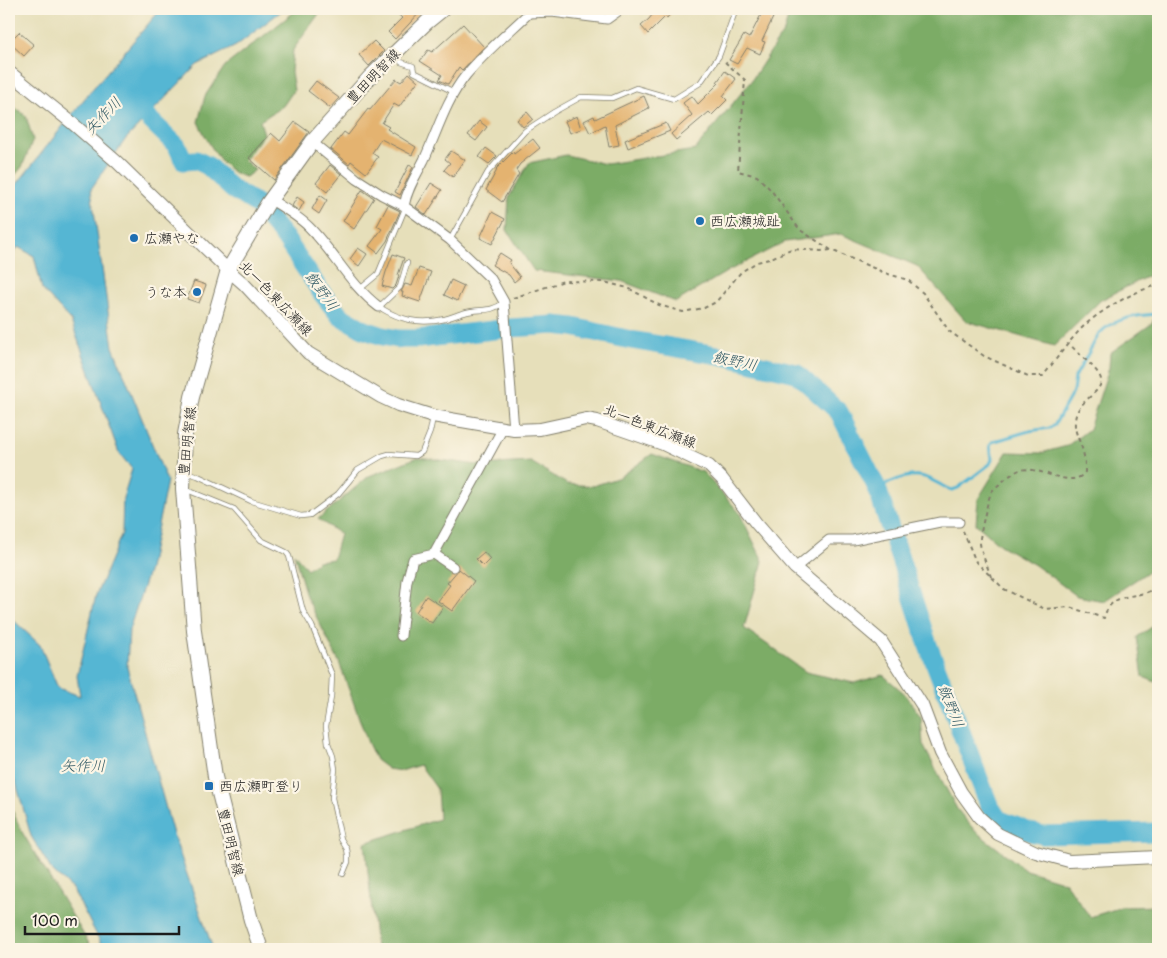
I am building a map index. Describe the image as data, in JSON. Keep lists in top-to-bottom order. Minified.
{"streets":{"main road":["豊田明智線","北一色東広瀬線"]},"crossings":[["豊田明智線","北一色東広瀬線"]],"water":["矢作川","飯野川"],"places":{"other":["西広瀬城趾","広瀬やな","うな本"],"transit":["西広瀬町登り"]},"scale_bar":"100 m"}
